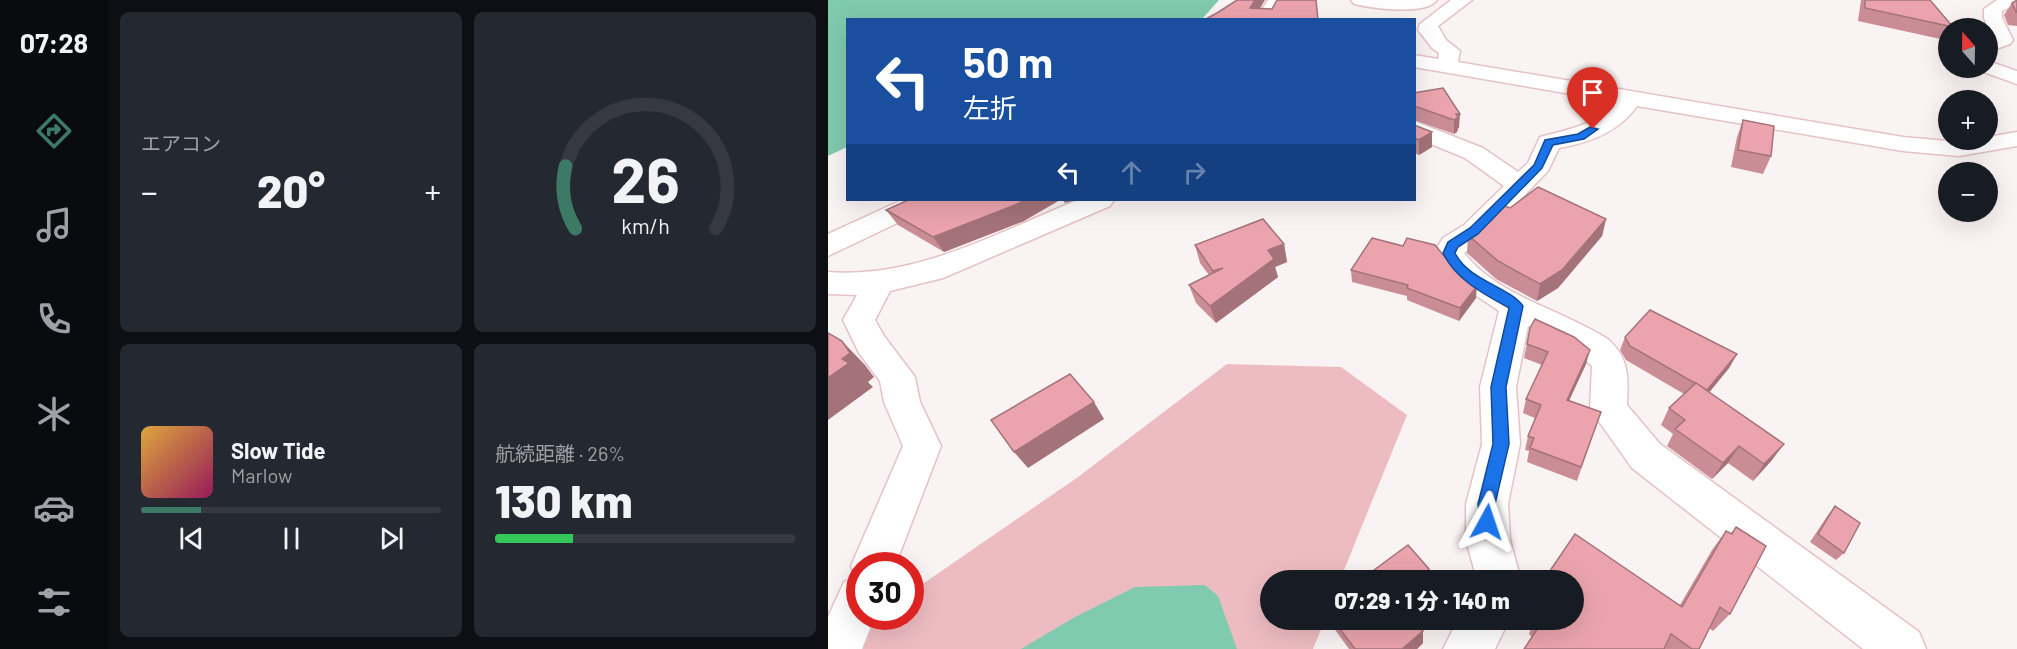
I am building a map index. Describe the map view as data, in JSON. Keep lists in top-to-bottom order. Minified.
{"north":"top","page":{"tabs":"07:28","tile":["エアコン",["航続距離 · 26%","130 km"]],"map_buttons":["+","−"],"turn":["50 m","左折"],"heat":["−","20°","+"],"song":["Slow Tide","Marlow"],"limit":"30","trip":"07:29 · 1 分 · 140 m","gauge":["26","km/h"]}}
